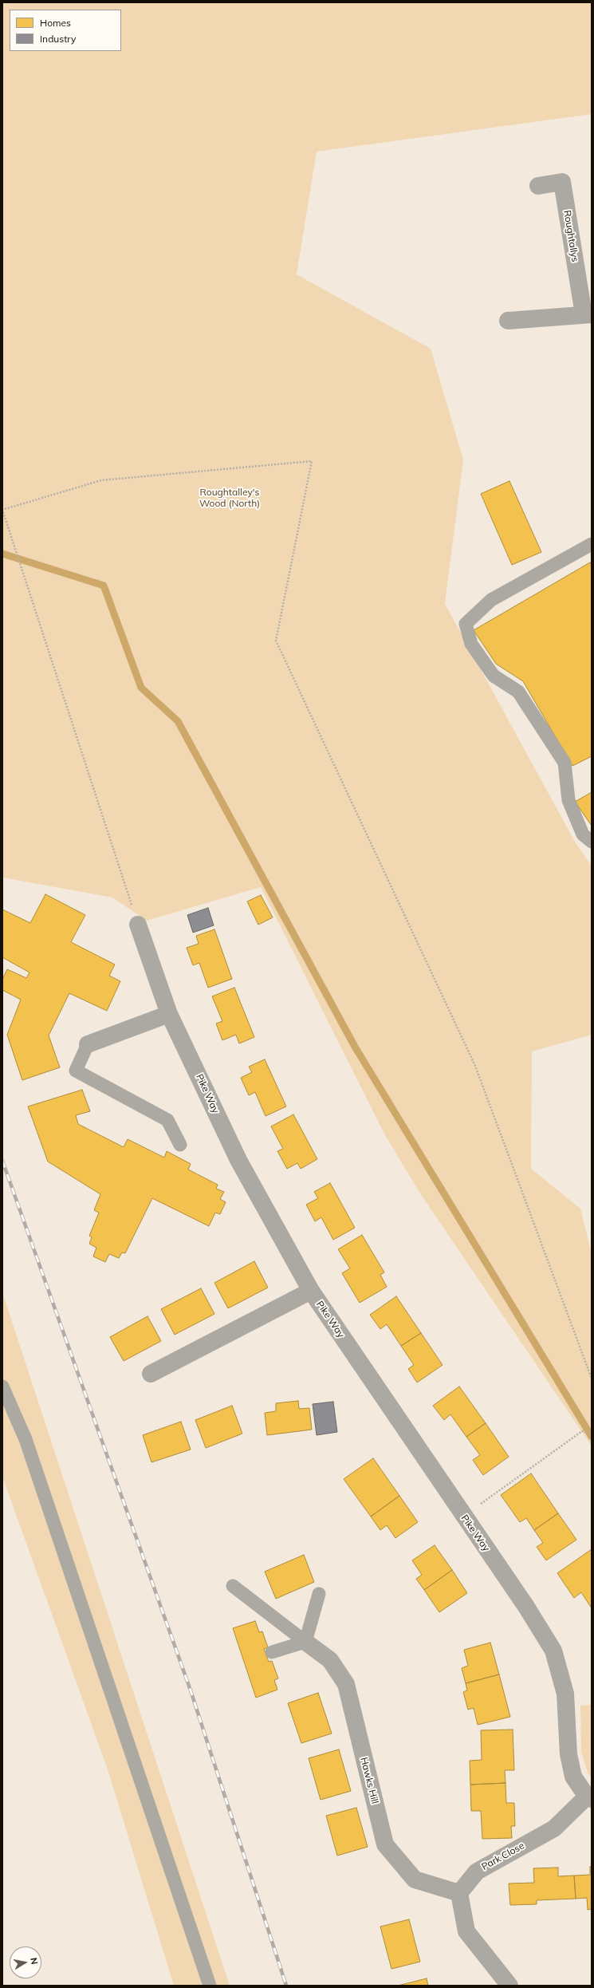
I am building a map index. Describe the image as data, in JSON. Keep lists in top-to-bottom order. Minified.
{"streets":{"street":["Roughtallys","Pike Way","Hawks Hill","Park Close"]},"crossings":[["Pike Way","Park Close"],["Hawks Hill","Park Close"]],"parks":["Roughtalley's Wood (North)"],"legend":["Homes","Industry"],"north":"right"}
